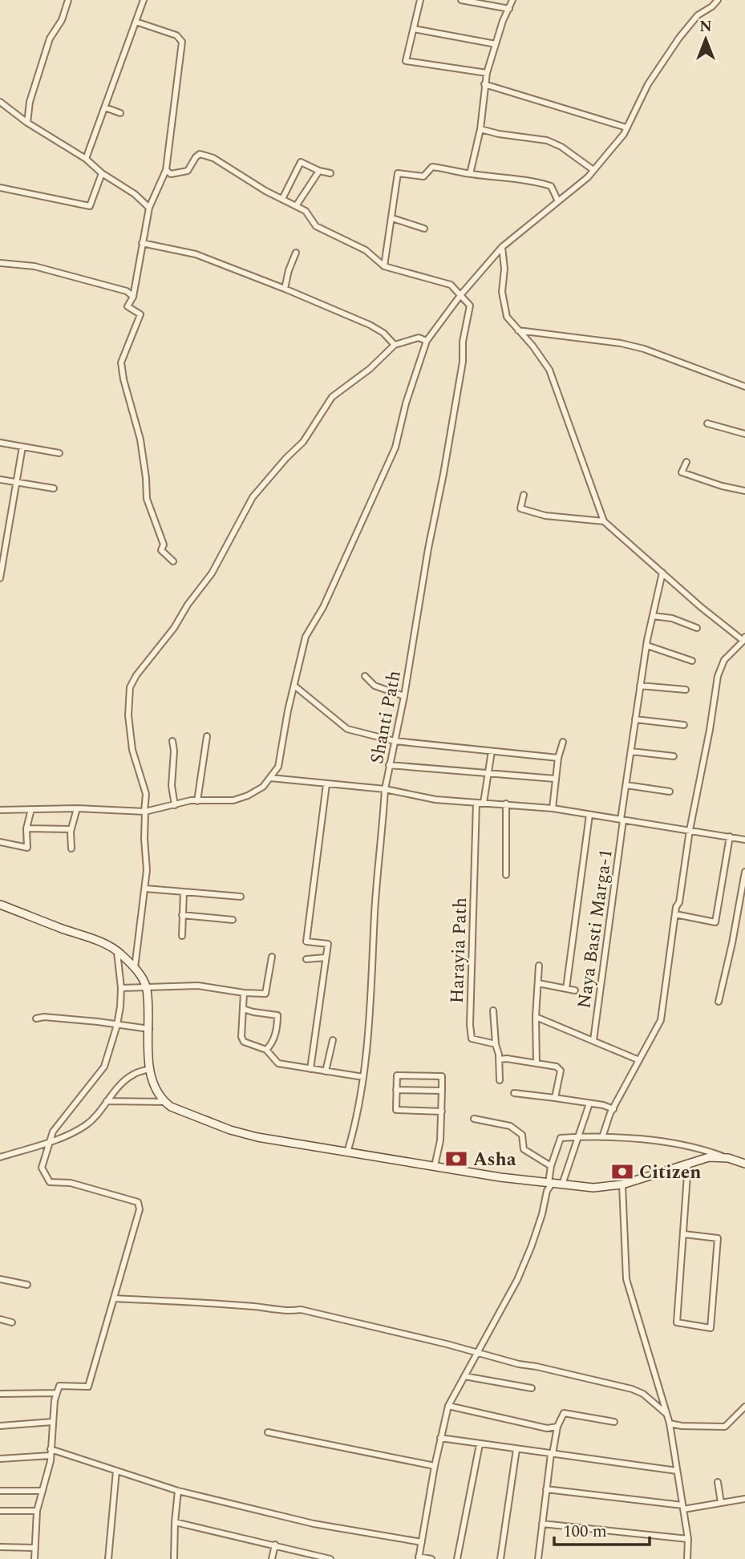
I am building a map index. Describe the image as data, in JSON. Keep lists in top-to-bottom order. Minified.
{"streets":{"street":["Shanti Path","Naya Basti Marga-1","Harayia Path"]},"crossings":[["Shanti Path","Naya Basti Marga-1"],["Shanti Path","Harayia Path"]],"places":{"bank":["Asha","Citizen"]},"scale_bar":"100 m","north":"top"}
